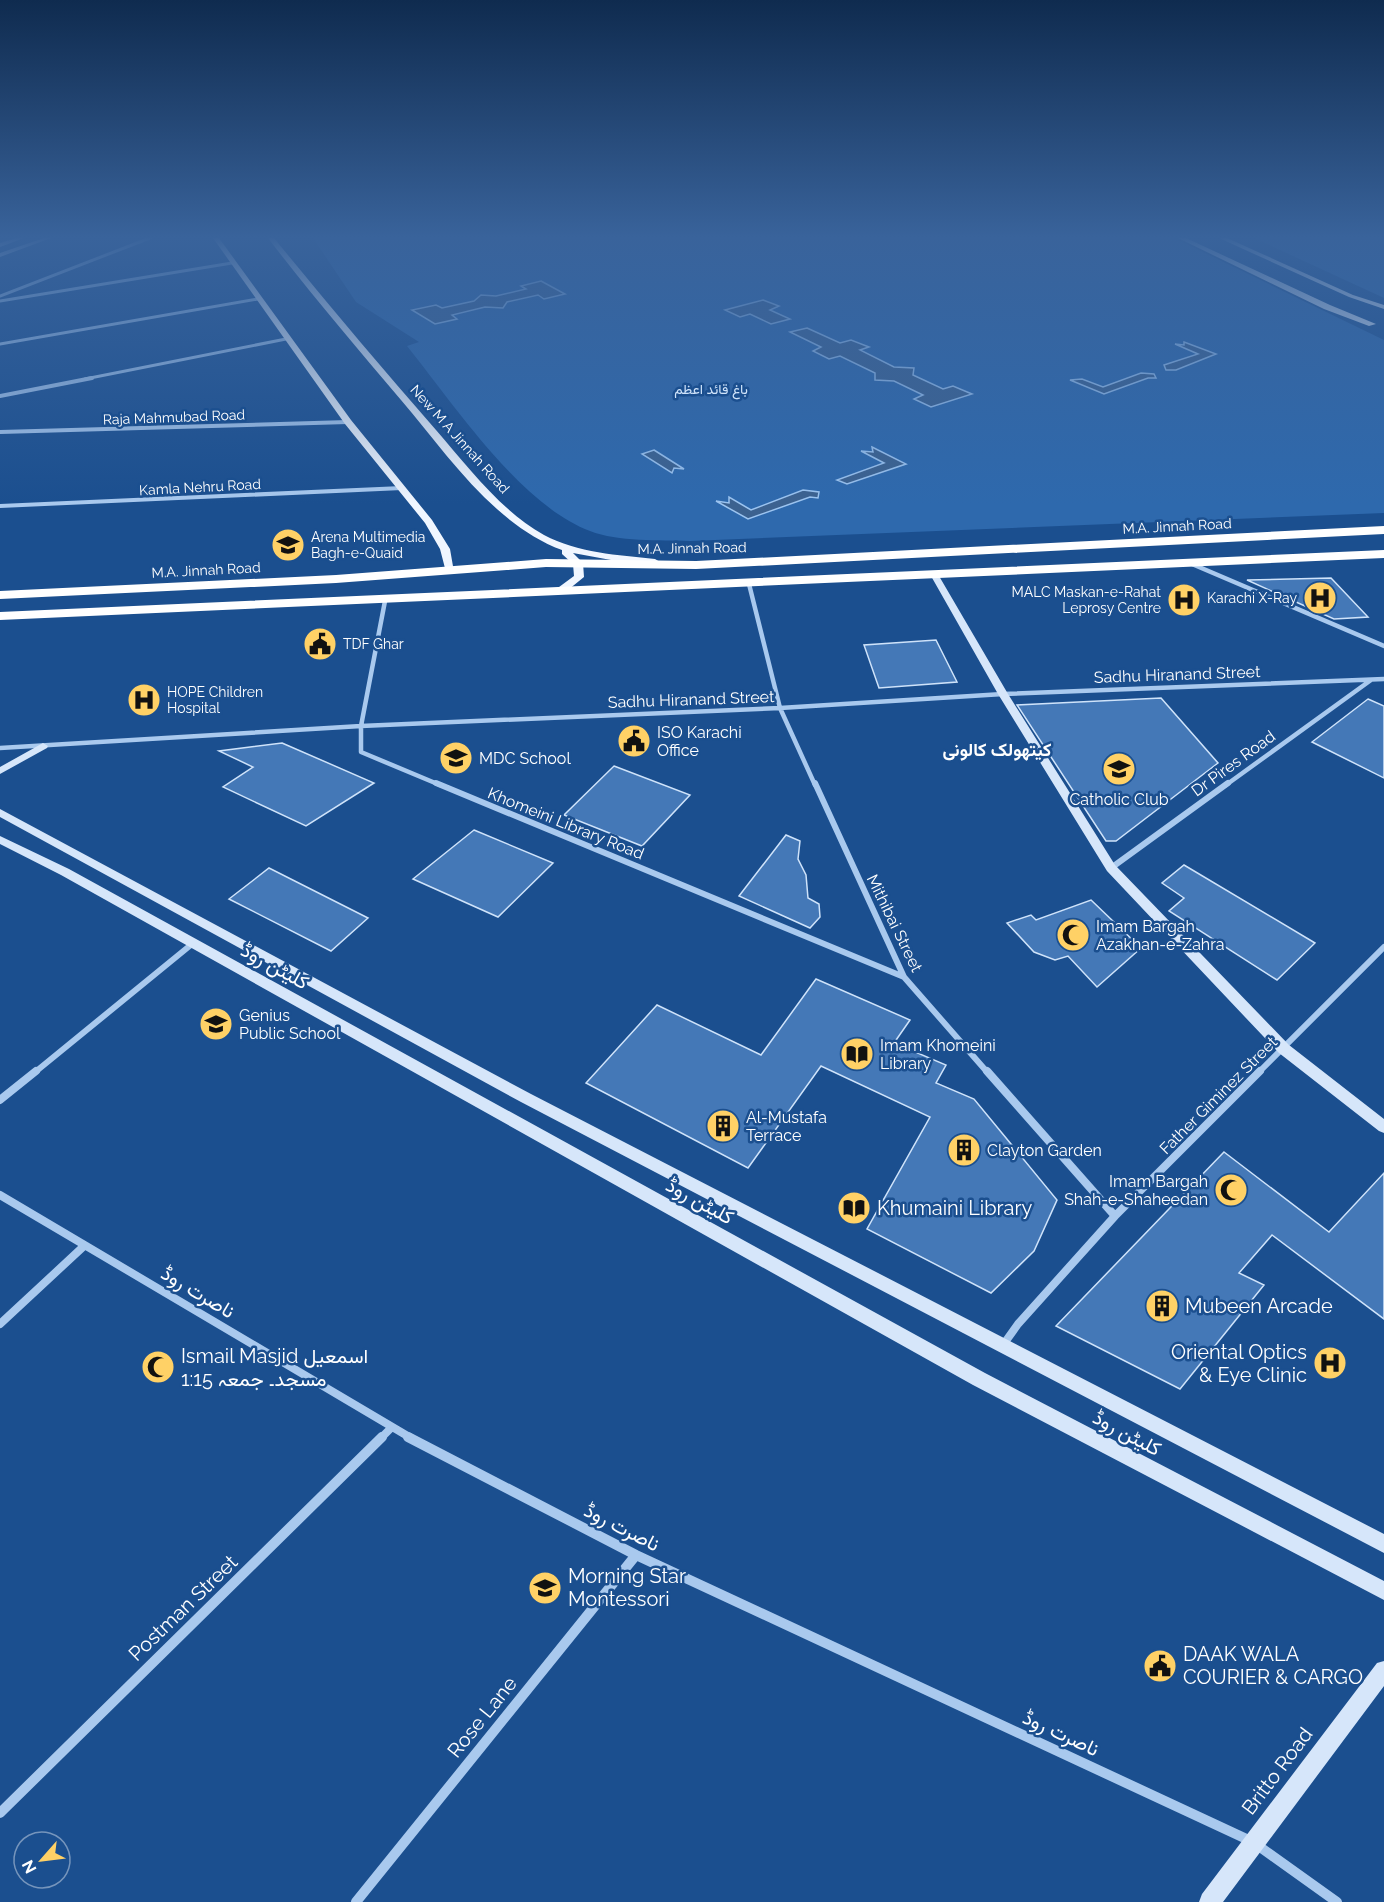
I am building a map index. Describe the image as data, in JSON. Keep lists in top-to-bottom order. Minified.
{"streets":{"highway":["M.A. Jinnah Road"],"main road":["New M A Jinnah Road","کلیٹن روڈ","Britto Road"],"street":["Raja Mahmubad Road","Kamla Nehru Road","Sadhu Hiranand Street","Dr Pires Road","Khomeini Library Road","Mithibai Street","Father Giminez Street","ناصرت روڈ","Postman Street","Rose Lane"]},"crossings":[["New M A Jinnah Road","M.A. Jinnah Road"],["Sadhu Hiranand Street","Dr Pires Road"],["Sadhu Hiranand Street","Khomeini Library Road"],["Sadhu Hiranand Street","Mithibai Street"],["Khomeini Library Road","Mithibai Street"],["Mithibai Street","Father Giminez Street"],["کلیٹن روڈ","Father Giminez Street"],["ناصرت روڈ","Postman Street"],["ناصرت روڈ","Rose Lane"],["ناصرت روڈ","Britto Road"]],"districts":["کیتھولک کالونی"],"parks":["باغ قائد اعظم"],"places":{"school or university":["Arena Multimedia Bagh-e-Quaid","MDC School","Catholic Club","Genius Public School","Morning Star Montessori"],"hospital":["Karachi X-Ray","MALC Maskan-e-Rahat Leprosy Centre","HOPE Children Hospital","Oriental Optics & Eye Clinic"],"public building":["TDF Ghar","ISO Karachi Office","DAAK WALA COURIER & CARGO"],"mosque":["Imam Bargah Azakhan-e-Zahra","Imam Bargah Shah-e-Shaheedan","Ismail Masjid اسمعیل مسجد۔ جمعہ 1:15"],"library":["Imam Khomeini Library","Khumaini Library"],"building":["Al-Mustafa Terrace","Clayton Garden","Mubeen Arcade"]},"north":"bottom left"}
